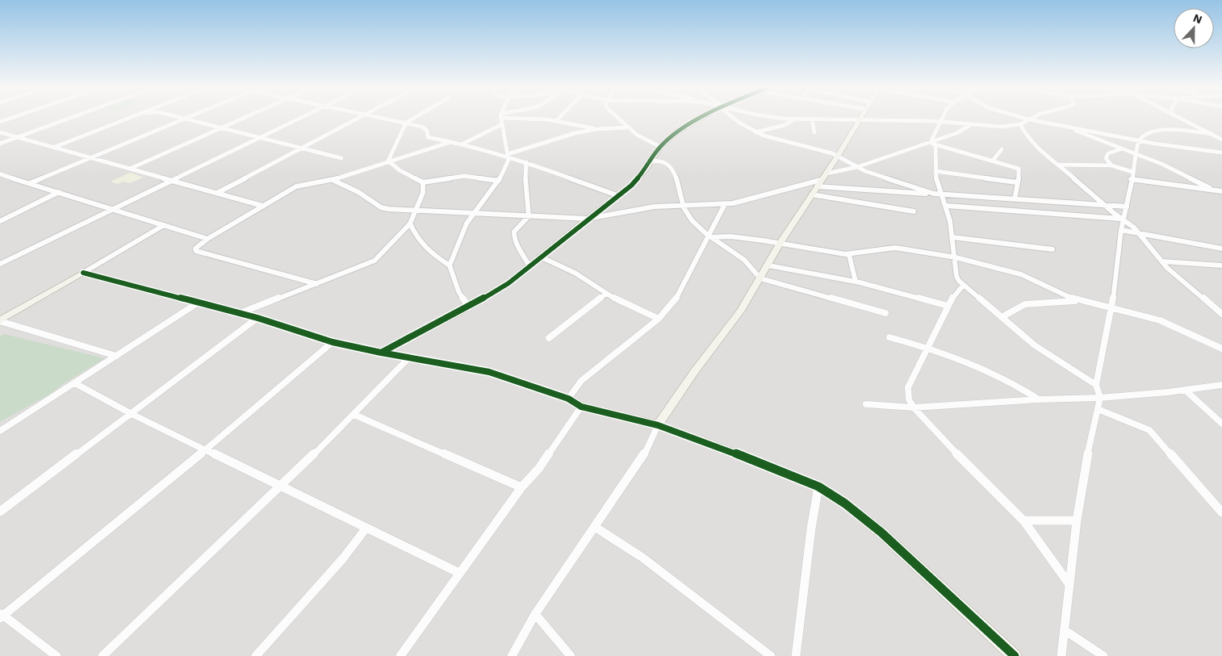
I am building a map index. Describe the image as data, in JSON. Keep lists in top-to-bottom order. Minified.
{"north":"top"}
